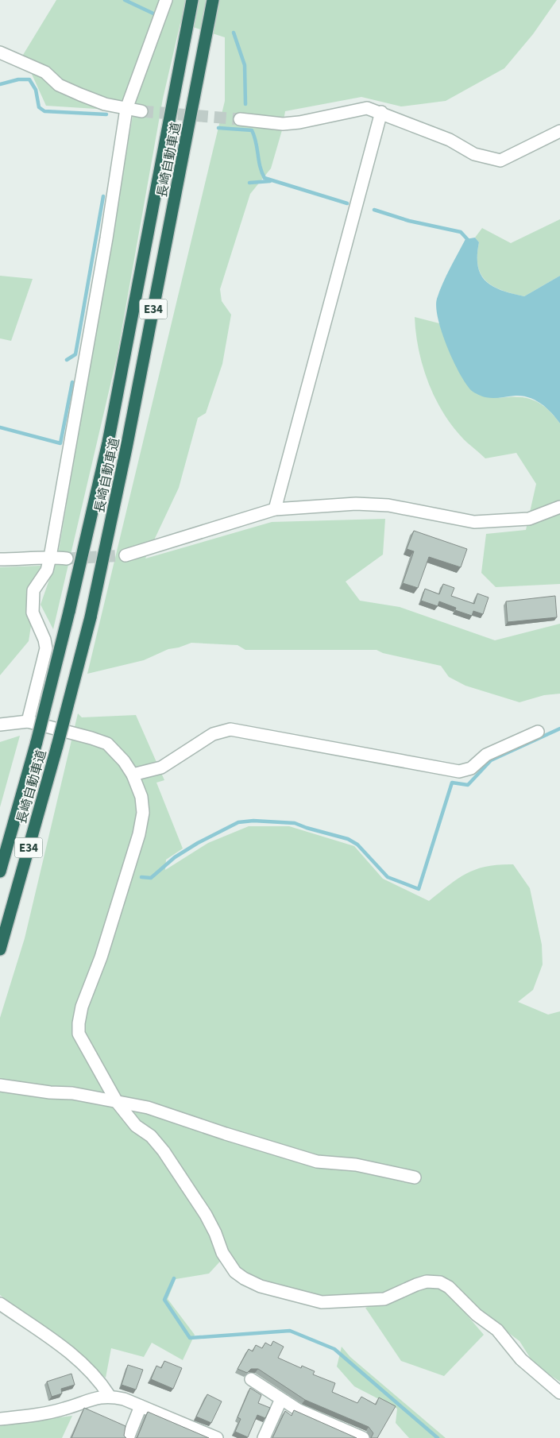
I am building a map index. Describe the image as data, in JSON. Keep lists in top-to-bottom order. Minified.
{"streets":{"highway":["長崎自動車道","E34"]}}
